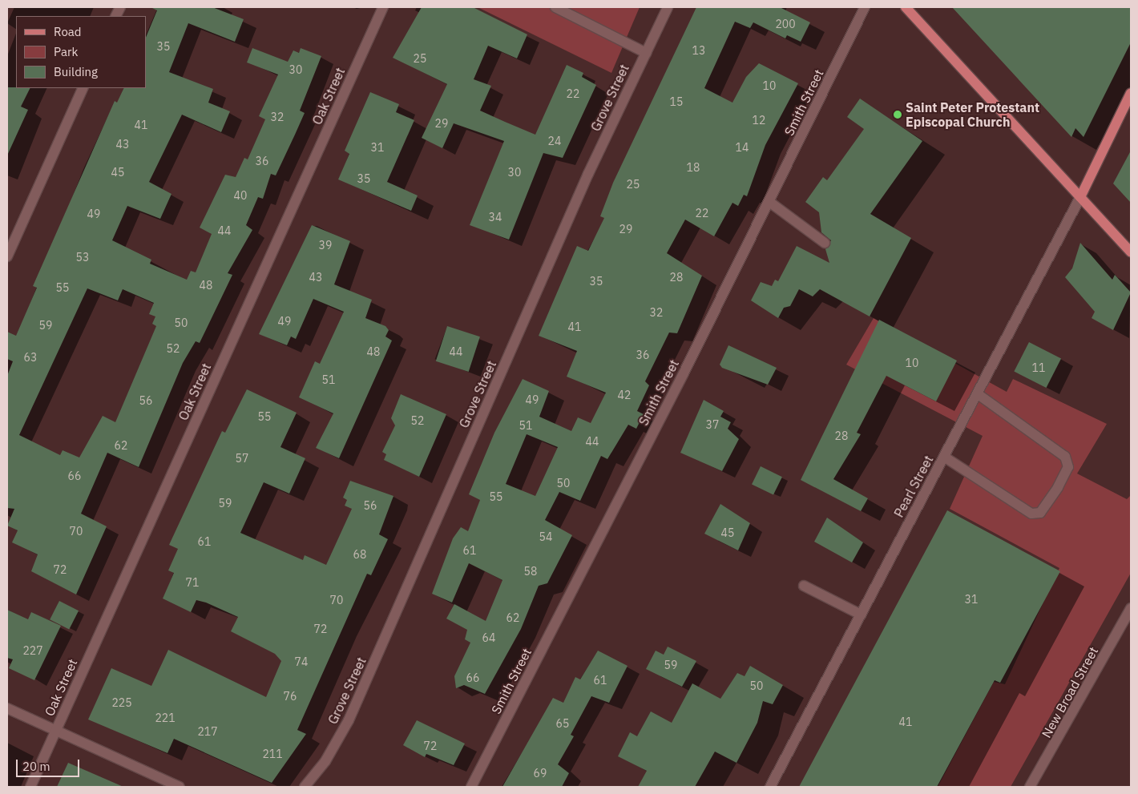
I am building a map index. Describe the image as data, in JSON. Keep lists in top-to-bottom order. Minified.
{"streets":{"street":["Oak Street","Grove Street","Smith Street","Pearl Street","New Broad Street"]},"places":["Saint Peter Protestant Episcopal Church"],"house_numbers":["200","35","13","25","30","10","22","15","32","12","29","41","24","43","31","14","36","18","45","30","35","25","40","22","49","34","29","44","39","53","43","28","35","48","55","32","49","50","59","41","52","48","44","36","63","10","11","51","42","49","56","55","52","37","51","28","44","62","57","66","50","55","59","56","70","45","54","61","61","68","72","58","71","31","70","62","72","64","227","74","59","66","61","50","76","225","221","41","65","217","72","211","69"],"legend":["Road","Park","Building"],"scale_bar":"20 m"}
